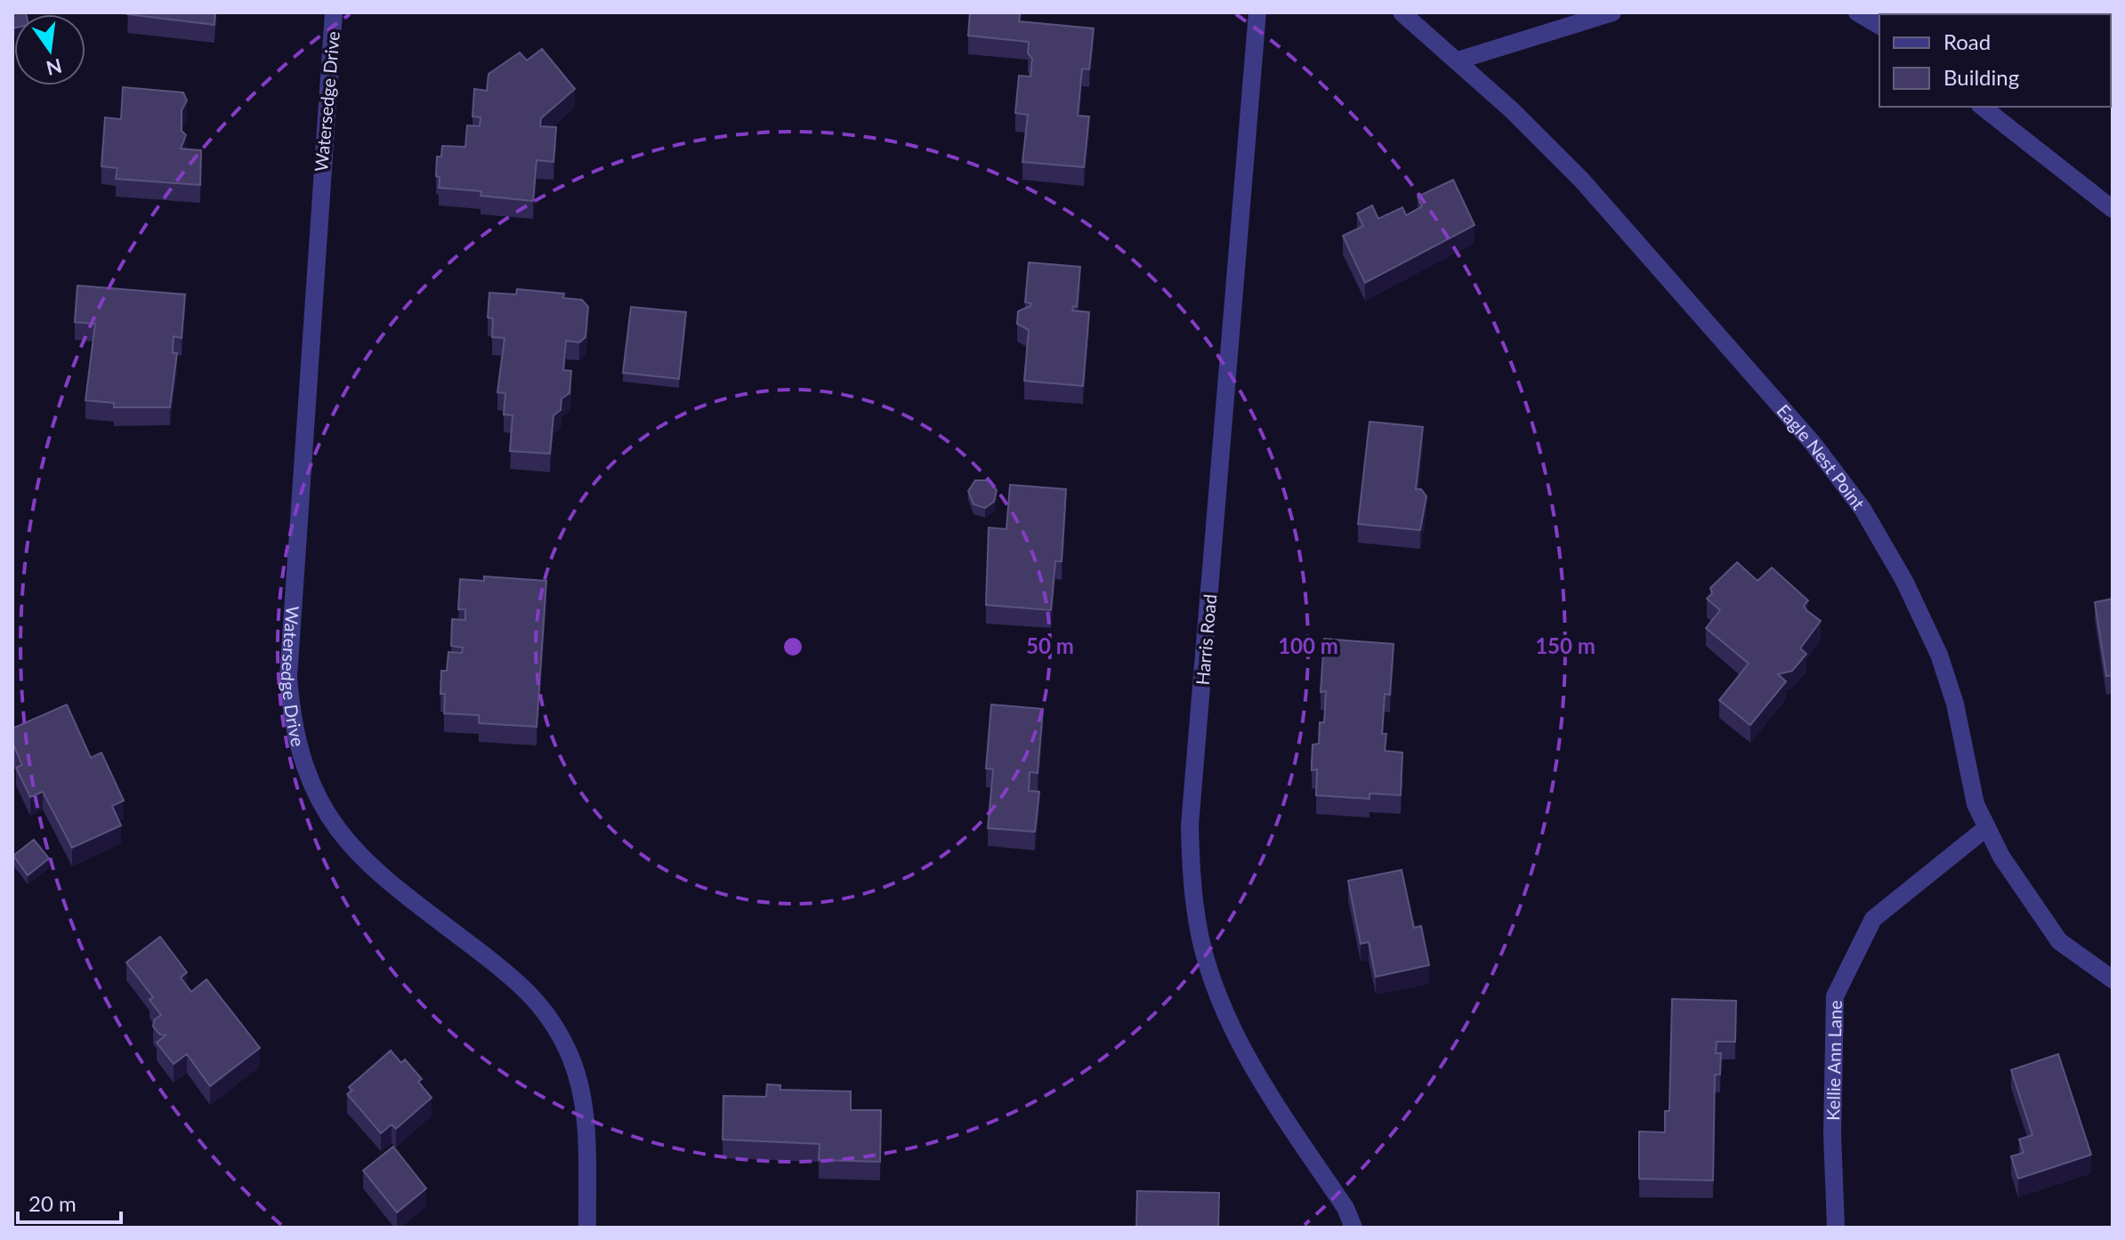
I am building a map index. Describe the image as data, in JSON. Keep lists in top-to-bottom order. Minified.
{"streets":{"street":["Watersedge Drive","Eagle Nest Point","Harris Road","Kellie Ann Lane"]},"crossings":[["Eagle Nest Point","Kellie Ann Lane"]],"legend":["Road","Building"],"scale_bar":"20 m","north":"bottom","rings":["50 m","100 m","150 m"]}
